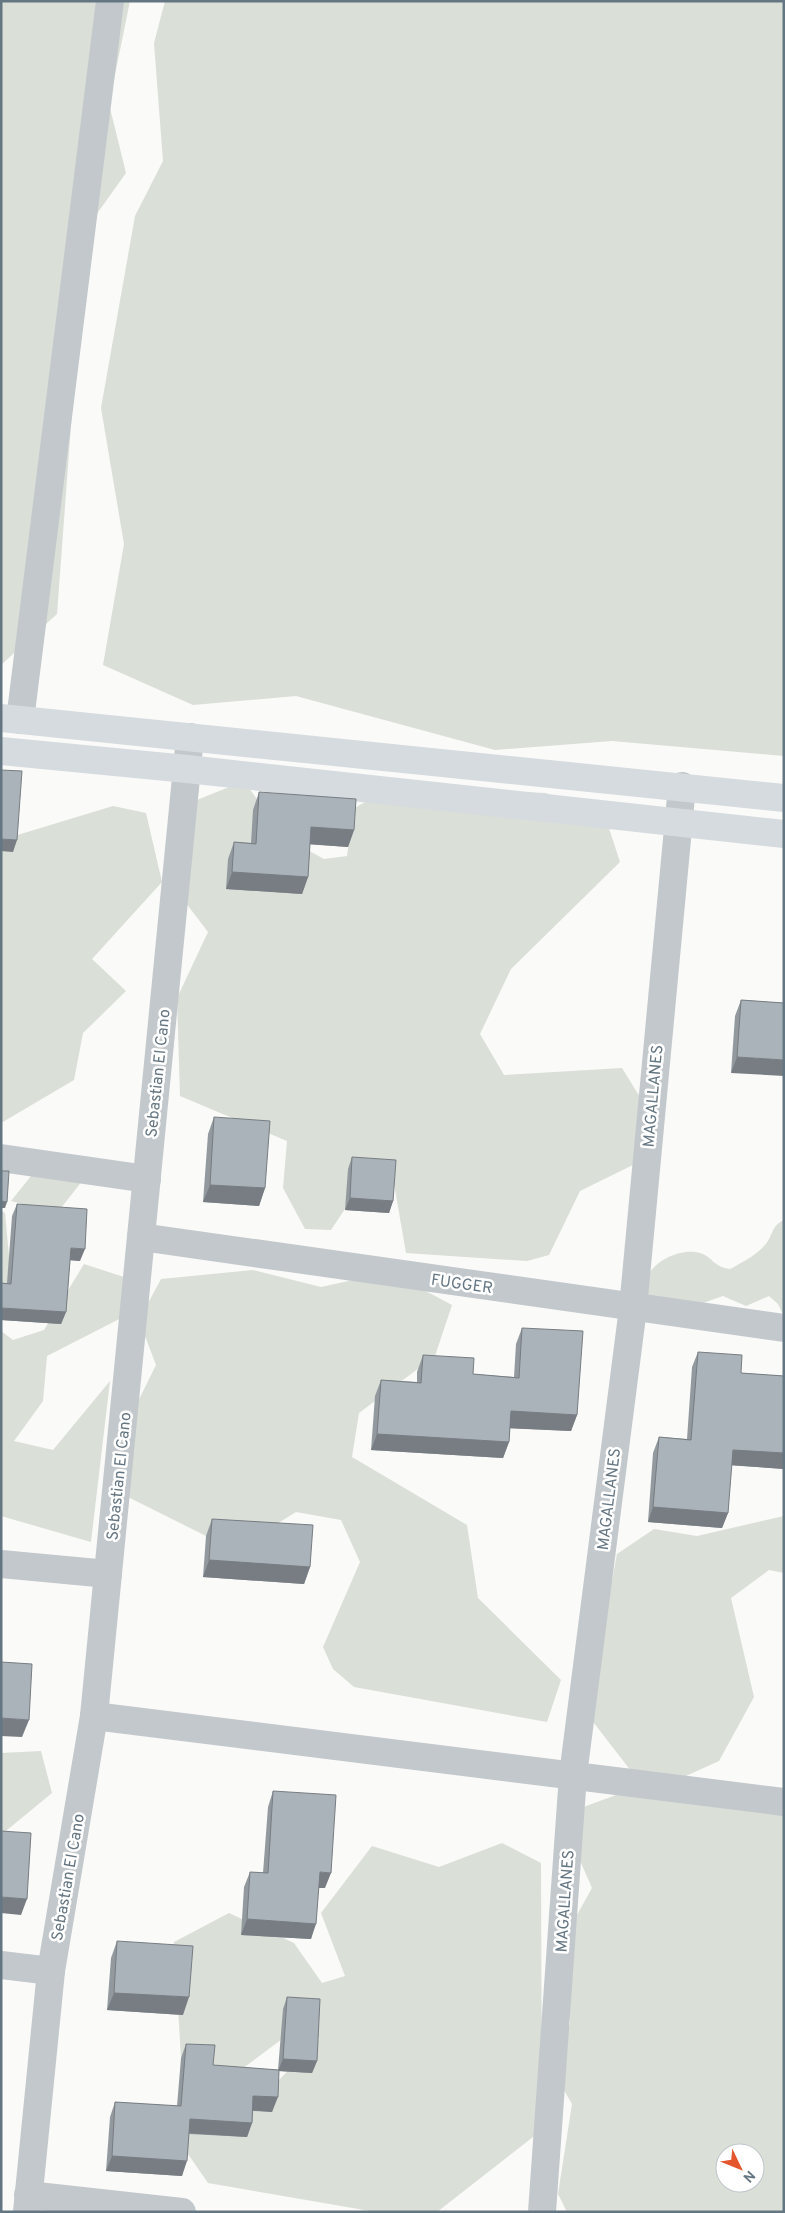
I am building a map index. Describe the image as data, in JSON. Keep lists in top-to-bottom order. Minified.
{"streets":{"street":["Sebastian El Cano","MAGALLANES","FUGGER"]},"crossings":[["Sebastian El Cano","FUGGER"],["MAGALLANES","FUGGER"]],"north":"bottom right"}
